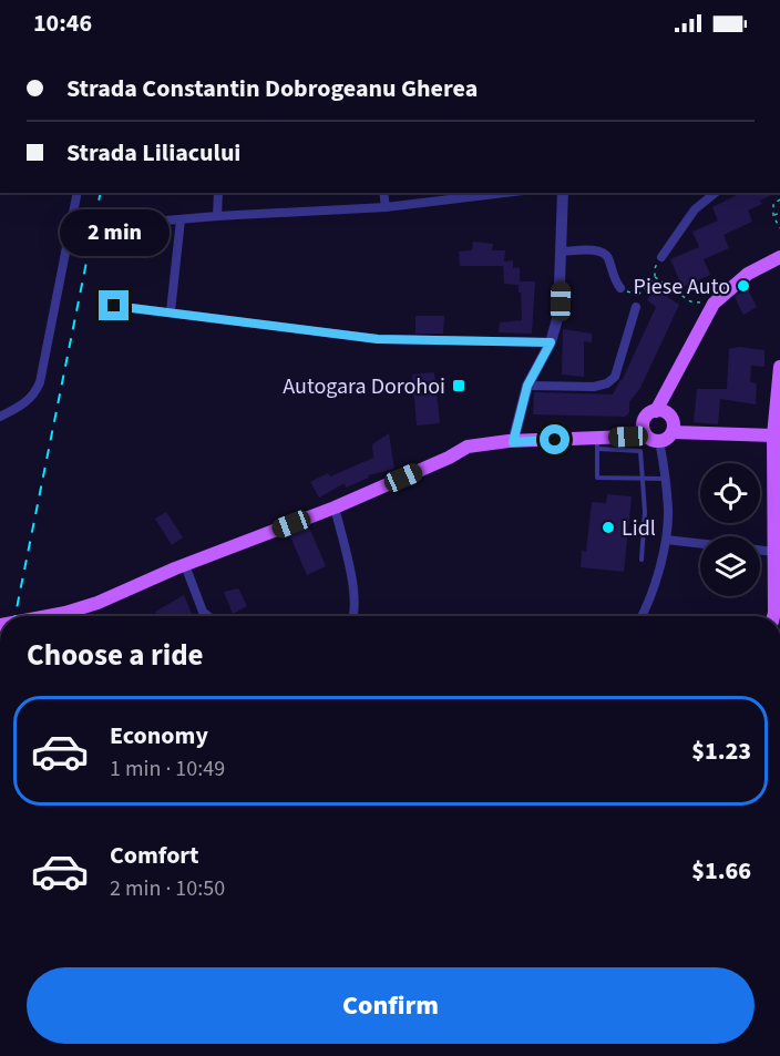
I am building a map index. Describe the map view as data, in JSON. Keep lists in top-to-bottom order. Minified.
{"places":{"other":["Piese Auto","Lidl"],"transit":["Autogara Dorohoi"]},"page":{"status":"10:46","banner":["Strada Constantin Dobrogeanu Gherea","Strada Liliacului"],"bubble":"2 min","heading":"Choose a ride","list":[{"name":"Economy","note":"1 min · 10:49","value":"$1.23"},{"name":"Comfort","note":"2 min · 10:50","value":"$1.66"}],"buttons":"Confirm"}}
